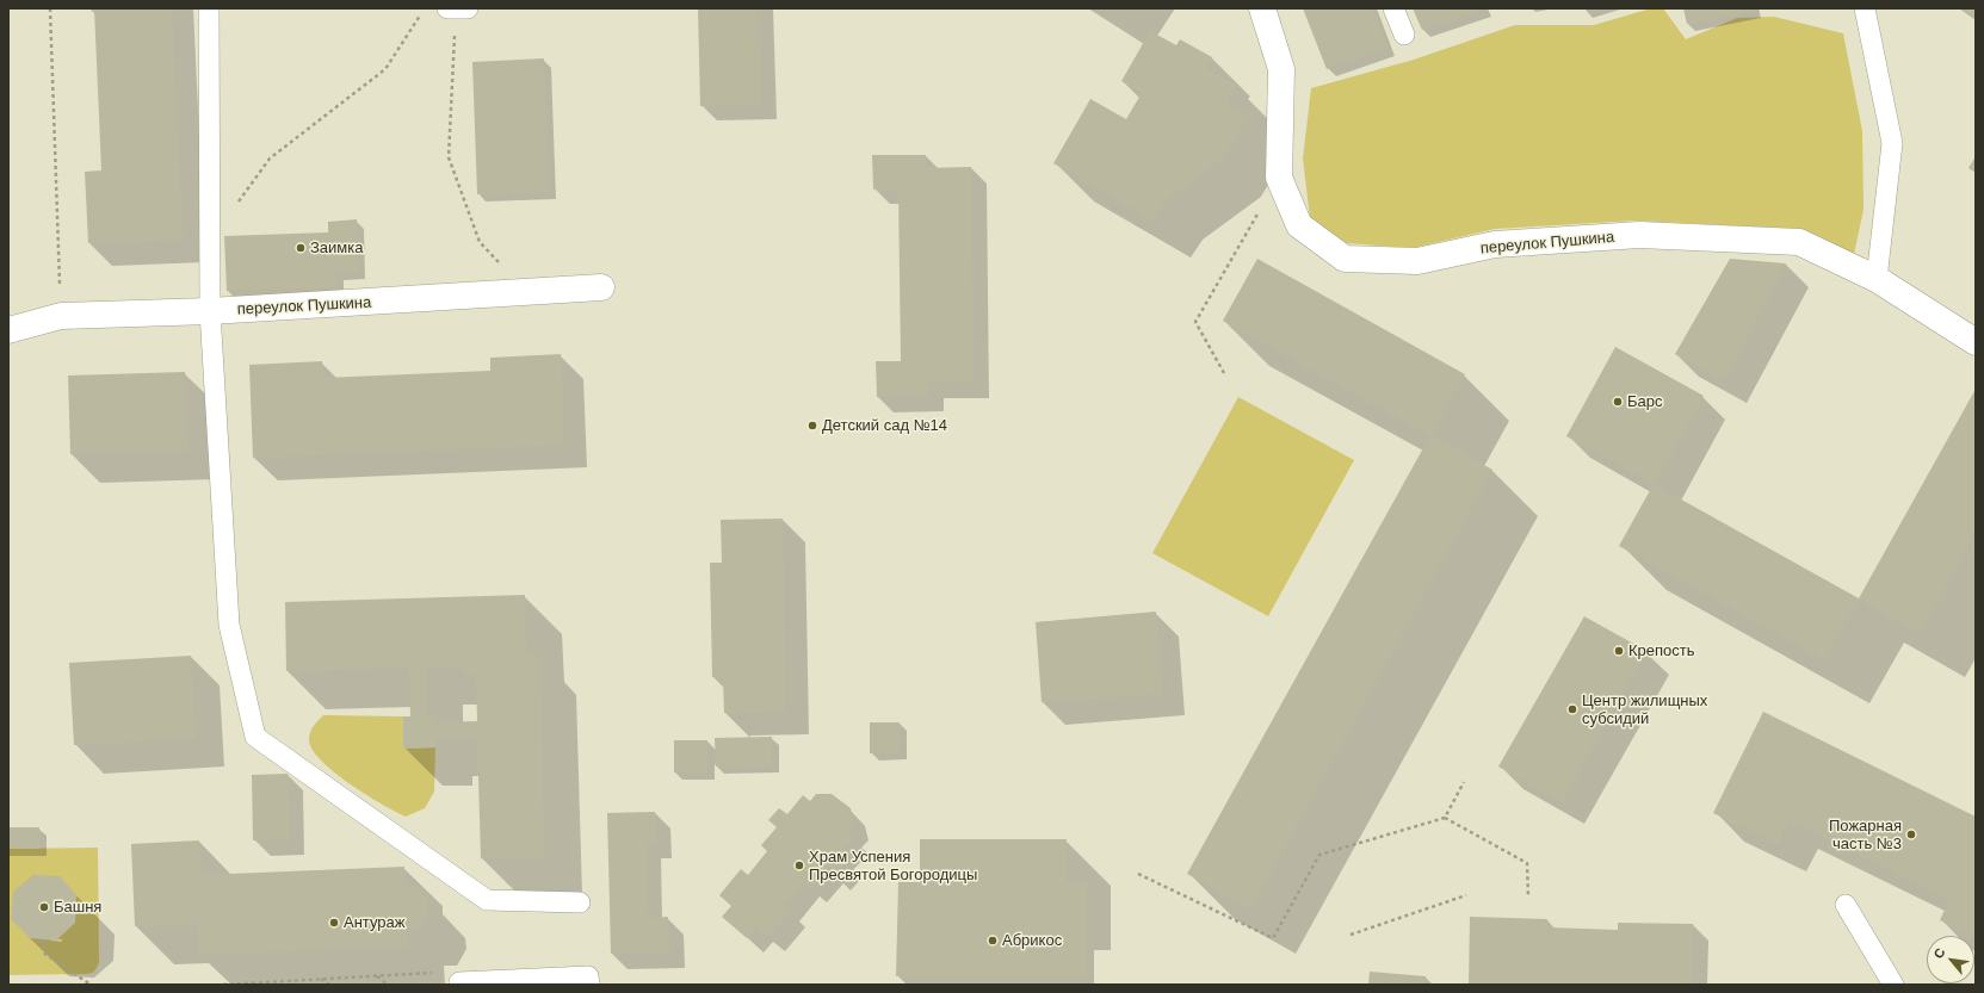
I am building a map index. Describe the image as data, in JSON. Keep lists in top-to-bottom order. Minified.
{"streets":{"street":["переулок Пушкина"]},"places":["Заимка","Барс","Детский сад №14","Крепость","Центр жилищных субсидий","Пожарная часть №3","Храм Успения Пресвятой Богородицы","Башня","Антураж","Абрикос"],"north":"top left"}
